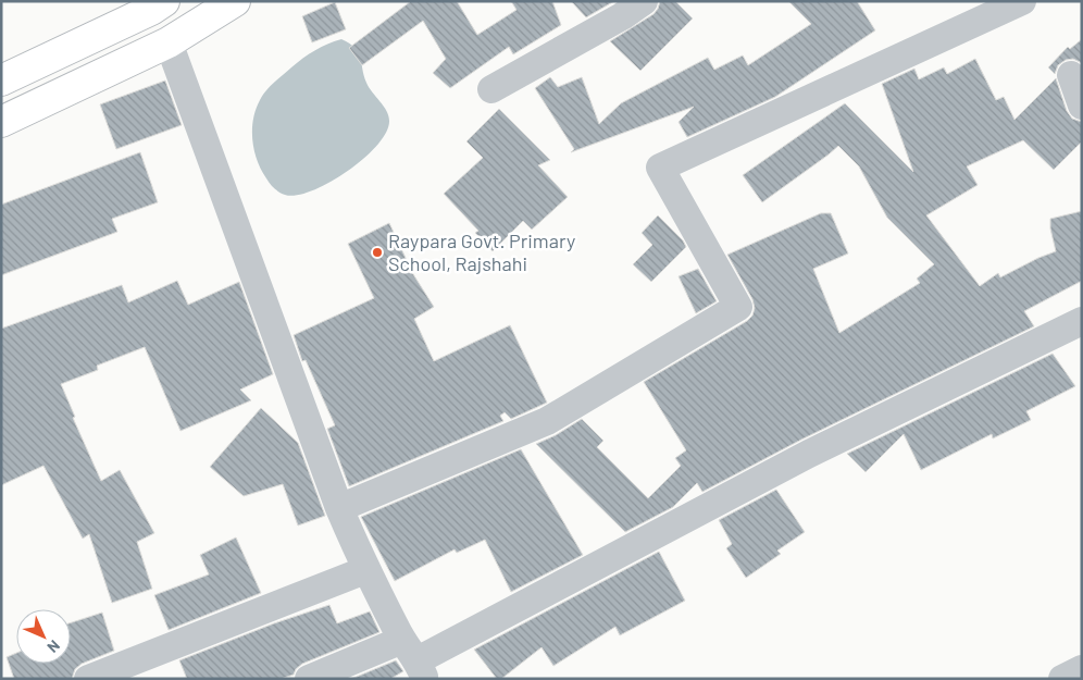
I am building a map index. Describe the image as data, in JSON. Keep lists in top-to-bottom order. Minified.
{"places":["Raypara Govt. Primary School, Rajshahi"],"north":"bottom right"}
